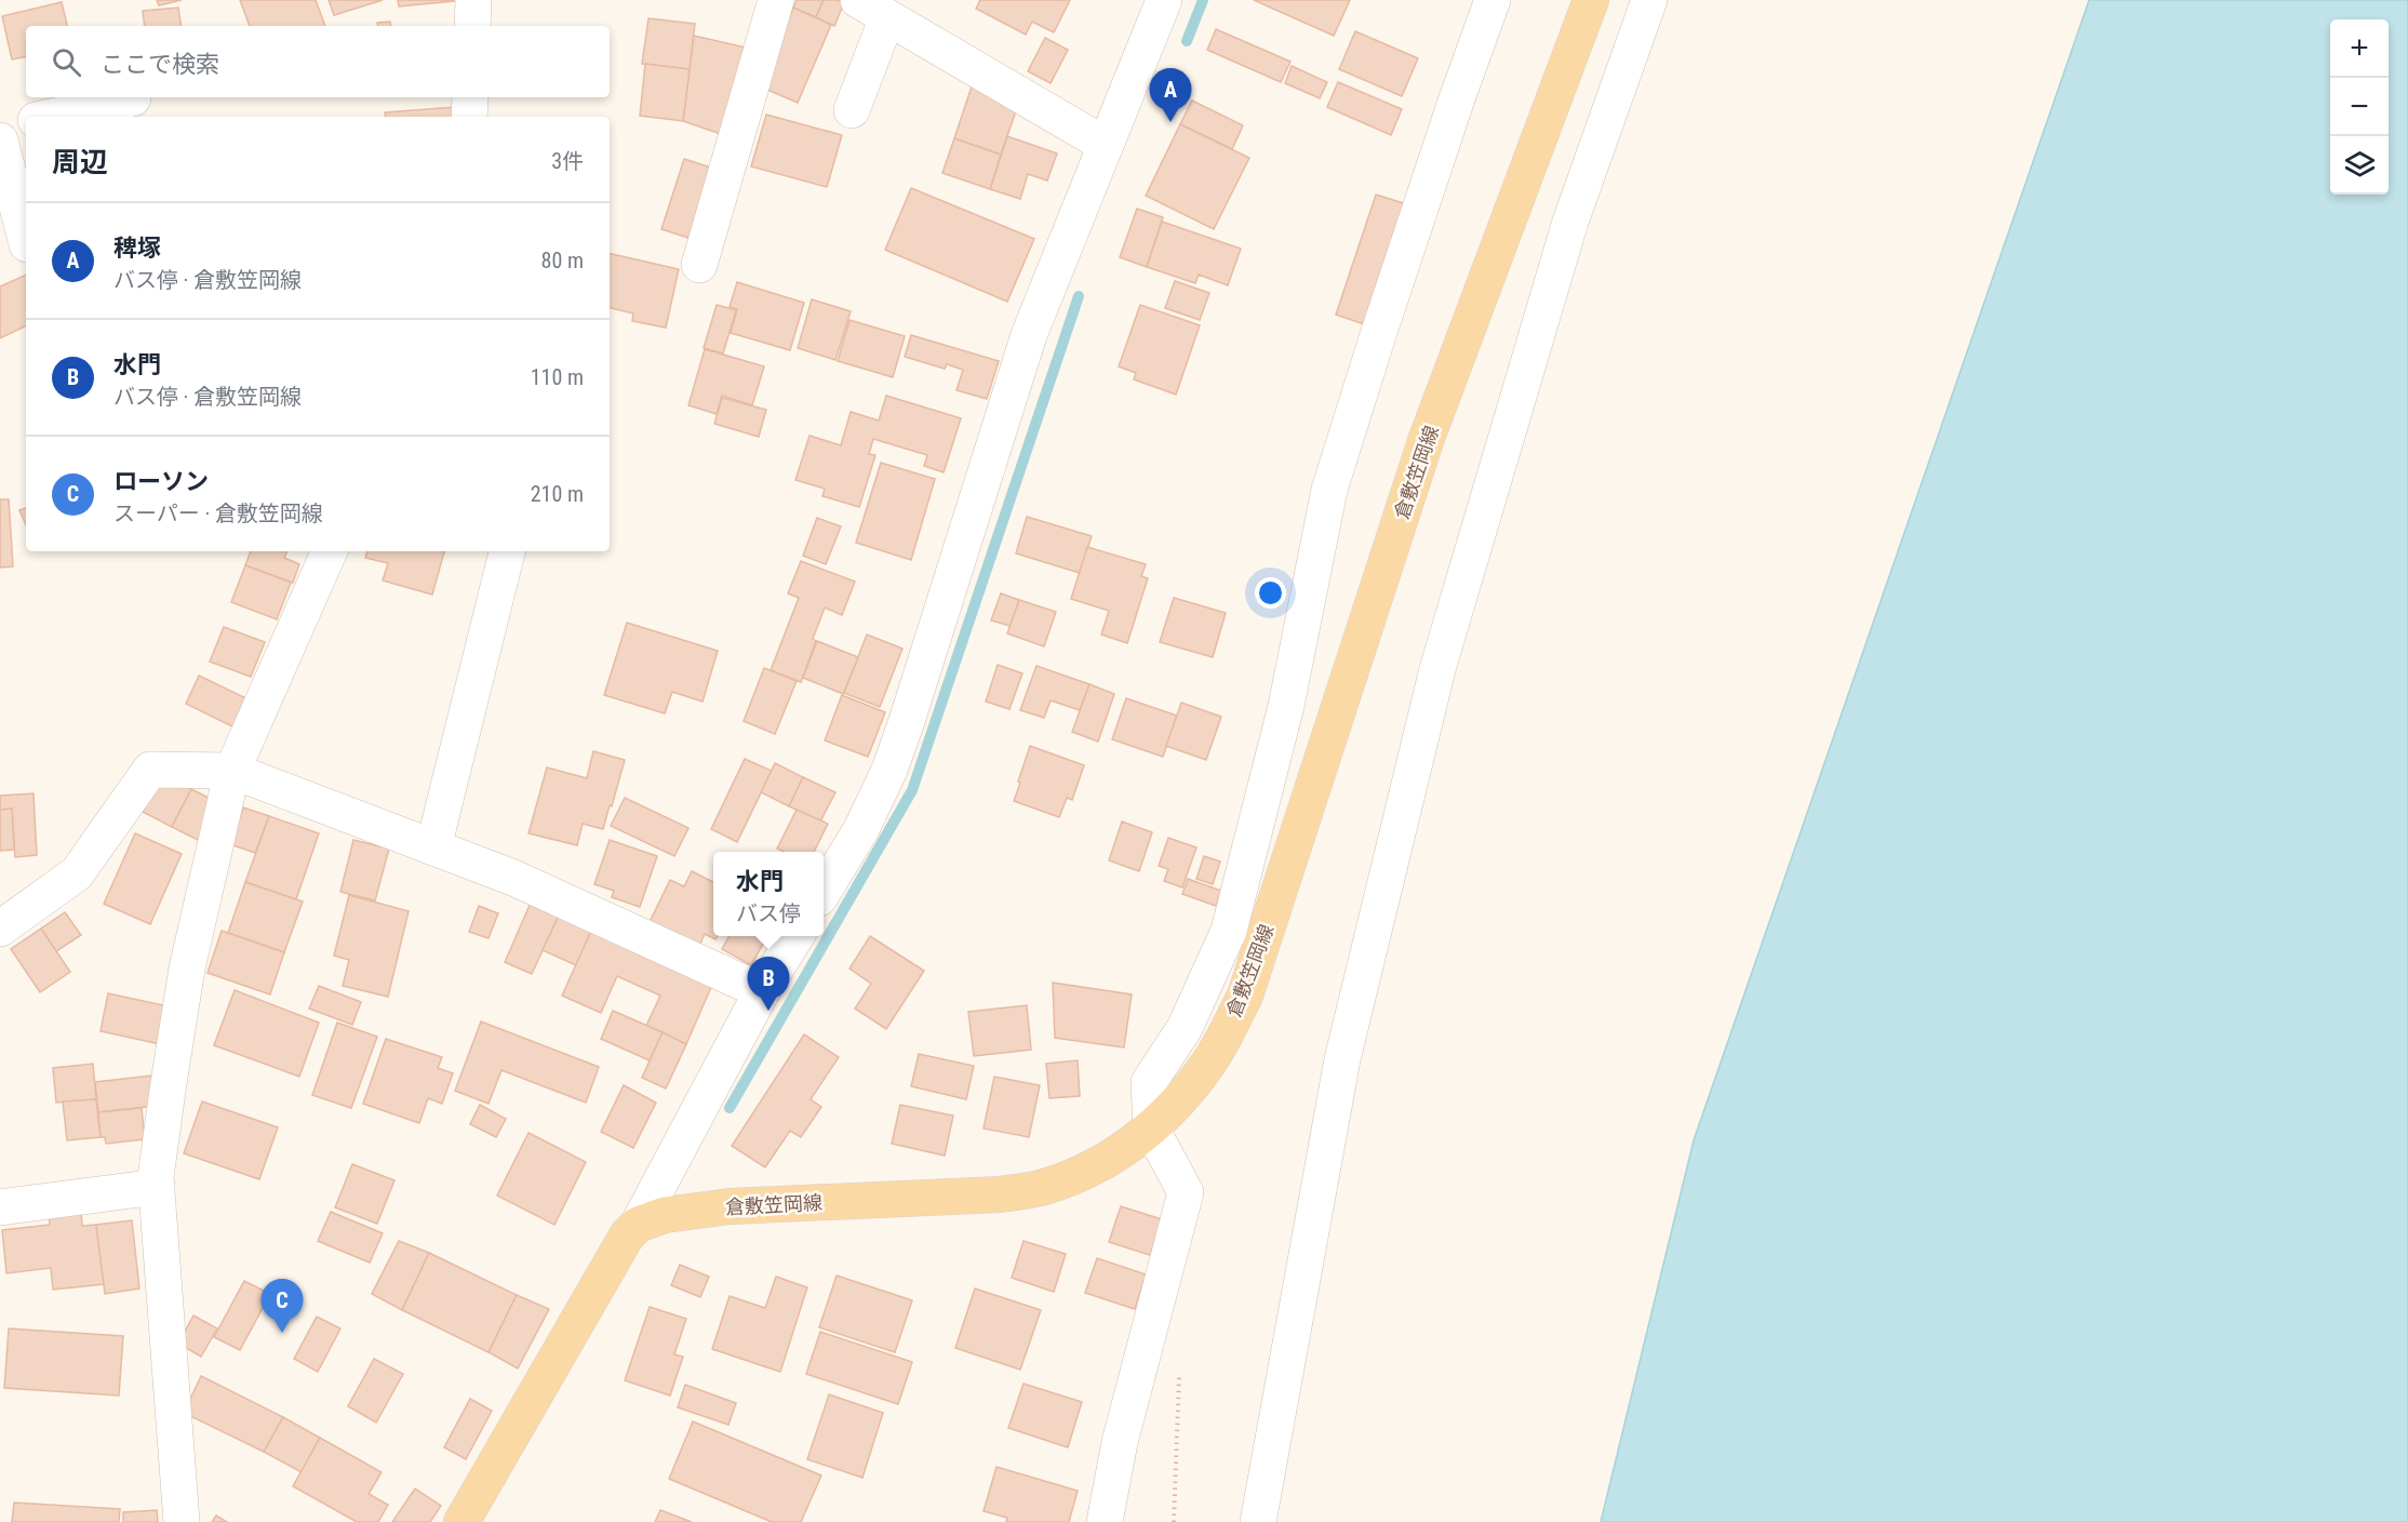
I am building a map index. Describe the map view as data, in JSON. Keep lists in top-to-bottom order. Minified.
{"streets":{"main road":["倉敷笠岡線"]},"page":{"map_buttons":["+","−"],"search":"ここで検索","pins":["A","B","C"],"heading":["周辺","3件"],"list":[{"mark":"A","name":"稗塚","note":"バス停 · 倉敷笠岡線","value":"80 m"},{"mark":"B","name":"水門","note":"バス停 · 倉敷笠岡線","value":"110 m"},{"mark":"C","name":"ローソン","note":"スーパー · 倉敷笠岡線","value":"210 m"}],"popup":["水門","バス停"]}}
